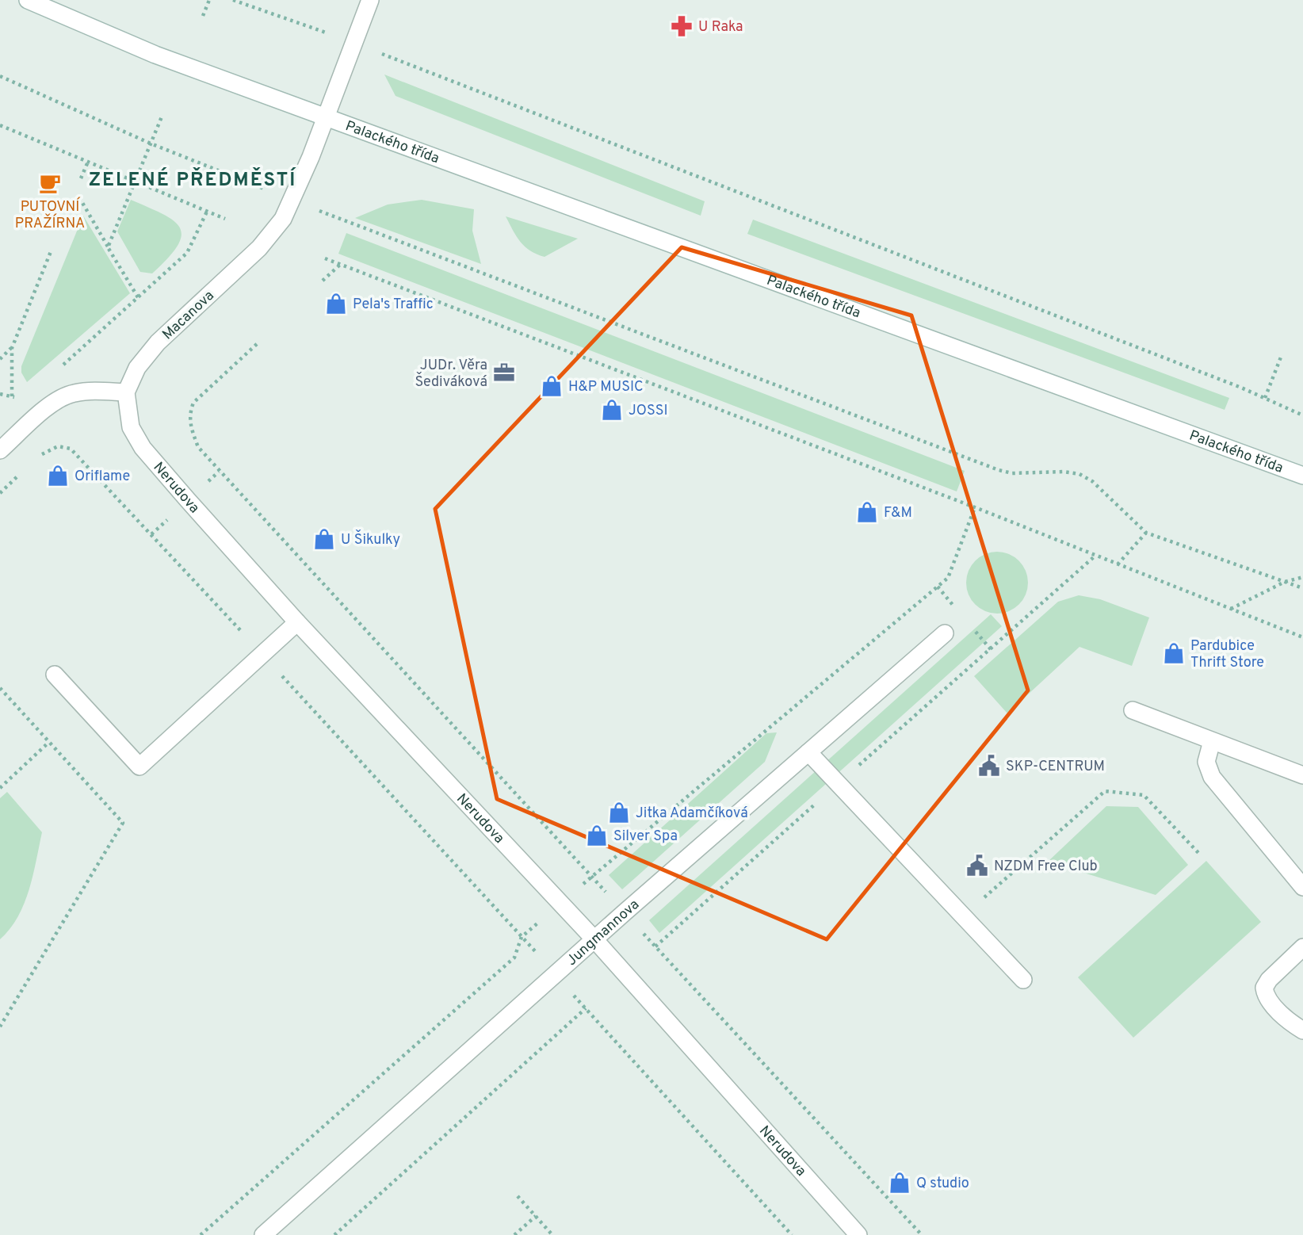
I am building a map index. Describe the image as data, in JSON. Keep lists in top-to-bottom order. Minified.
{"streets":{"street":["Palackého třída","Macanova","Nerudova","Jungmannova"]},"crossings":[["Palackého třída","Macanova"],["Macanova","Nerudova"],["Nerudova","Jungmannova"]],"districts":["ZELENÉ PŘEDMĚSTÍ"],"places":{"pharmacy":["U Raka"],"cafe":["PUTOVNÍ PRAŽÍRNA"],"shop":["Pela's Traffic","H&P MUSIC","JOSSI","Oriflame","F&M","U Šikulky","Pardubice Thrift Store","Jitka Adamčíková","Silver Spa","Q studio"],"office":["JUDr. Věra Šediváková"],"public building":["SKP-CENTRUM","NZDM Free Club"]}}
